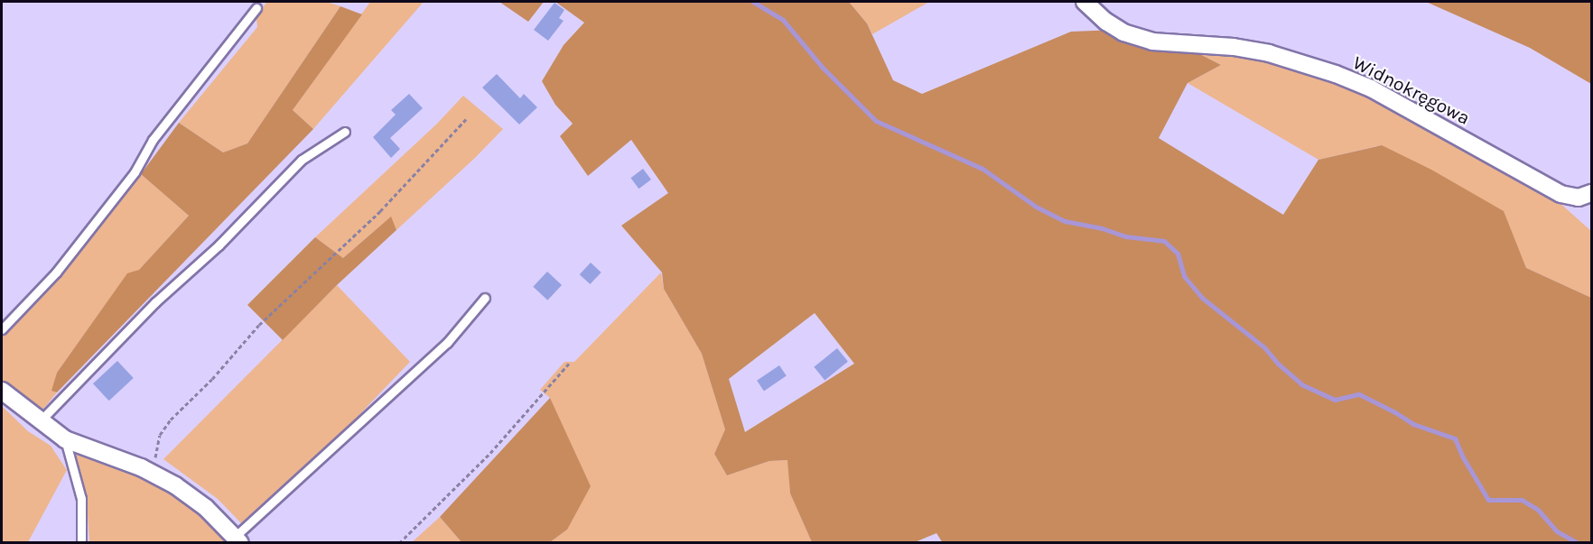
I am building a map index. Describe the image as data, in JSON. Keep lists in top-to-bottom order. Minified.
{"streets":{"street":["Widnokręgowa"]}}
